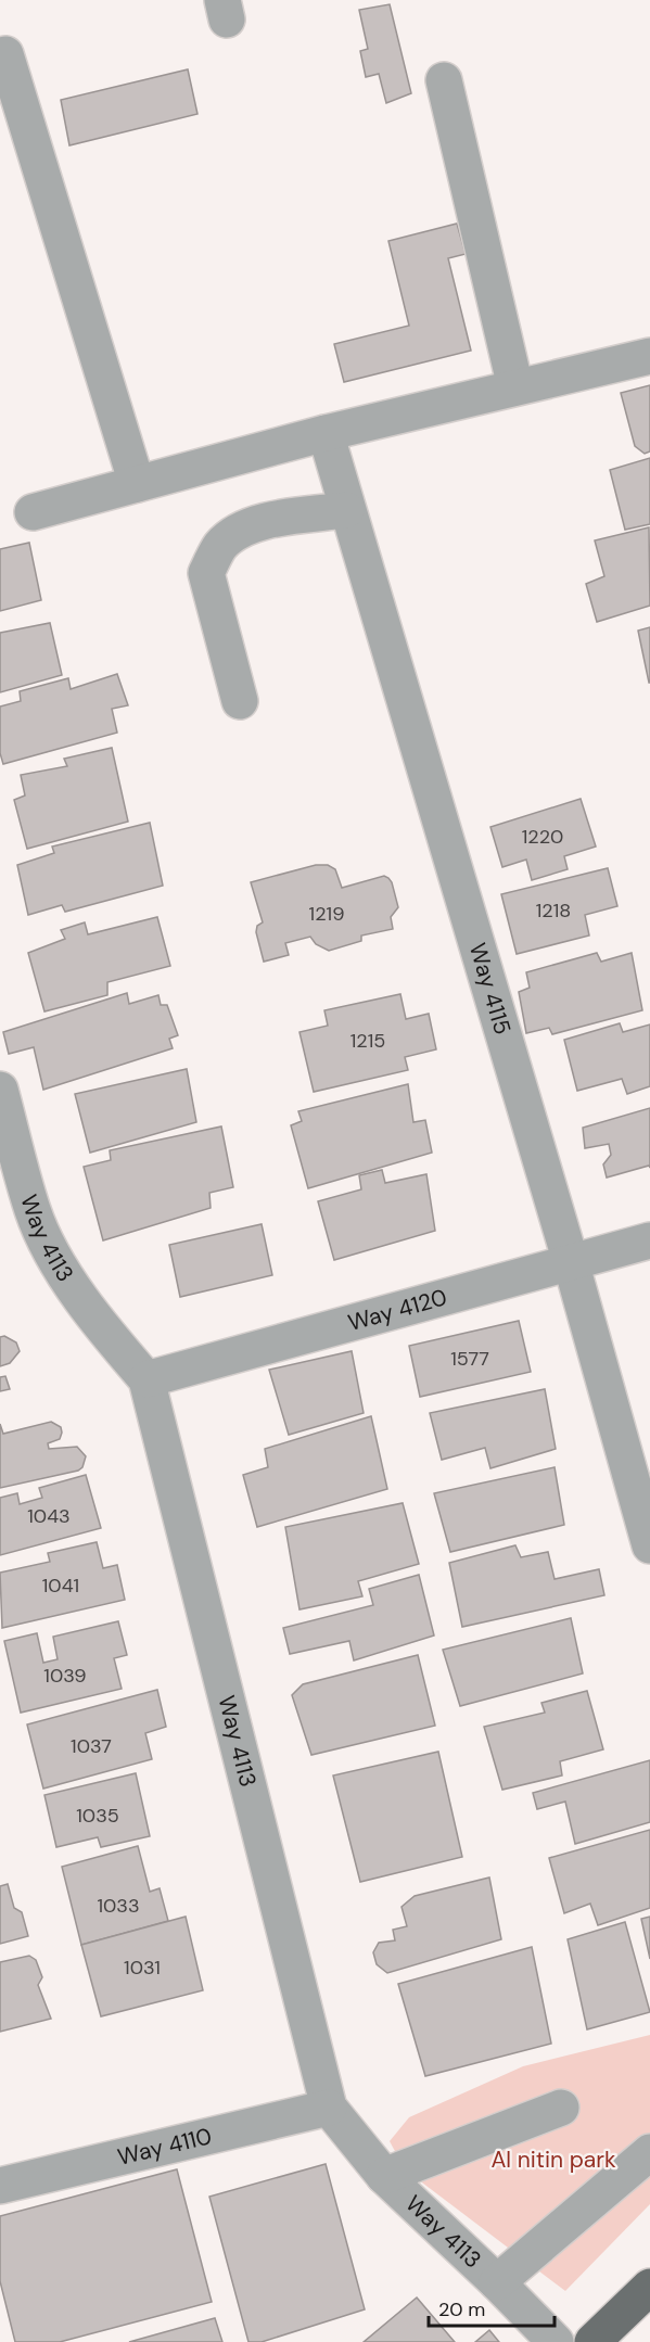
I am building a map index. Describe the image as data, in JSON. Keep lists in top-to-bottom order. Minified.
{"streets":{"street":["Way 4115","Way 4113","Way 4120","Way 4110"]},"crossings":[["Way 4115","Way 4120"],["Way 4113","Way 4120"],["Way 4113","Way 4110"]],"parks":["Al nitin park"],"house_numbers":["1220","1218","1219","1215","1577","1043","1041","1039","1037","1035","1033","1031"],"scale_bar":"20 m"}
